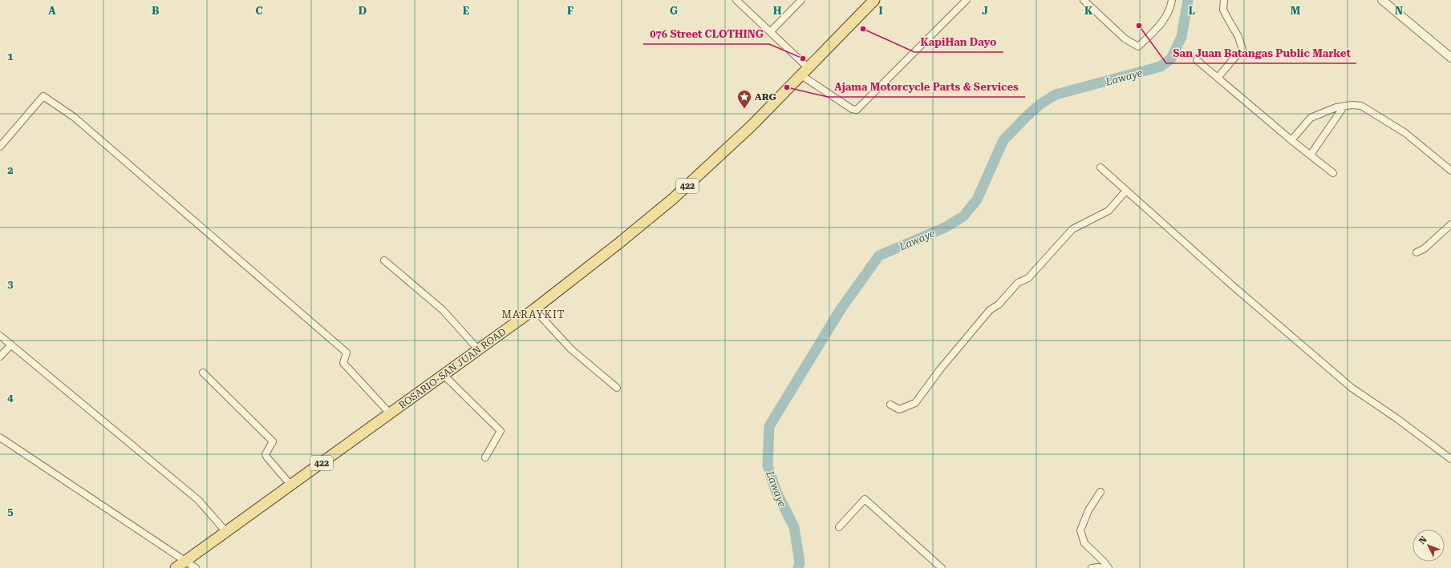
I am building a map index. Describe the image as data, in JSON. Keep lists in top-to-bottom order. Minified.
{"streets":{"main road":["422","ROSARIO-SAN JUAN ROAD"]},"crossings":[["422","ROSARIO-SAN JUAN ROAD"]],"districts":["MARAYKIT"],"water":["Lawaye"],"places":{"other":["San Juan Batangas Public Market","KapiHan Dayo","076 Street CLOTHING","Ajama Motorcycle Parts & Services"],"place":["ARG"]},"north":"top left","grid":{"columns":["A","B","C","D","E","F","G","H","I","J","K","L","M","N"],"rows":["1","2","3","4","5"]}}
